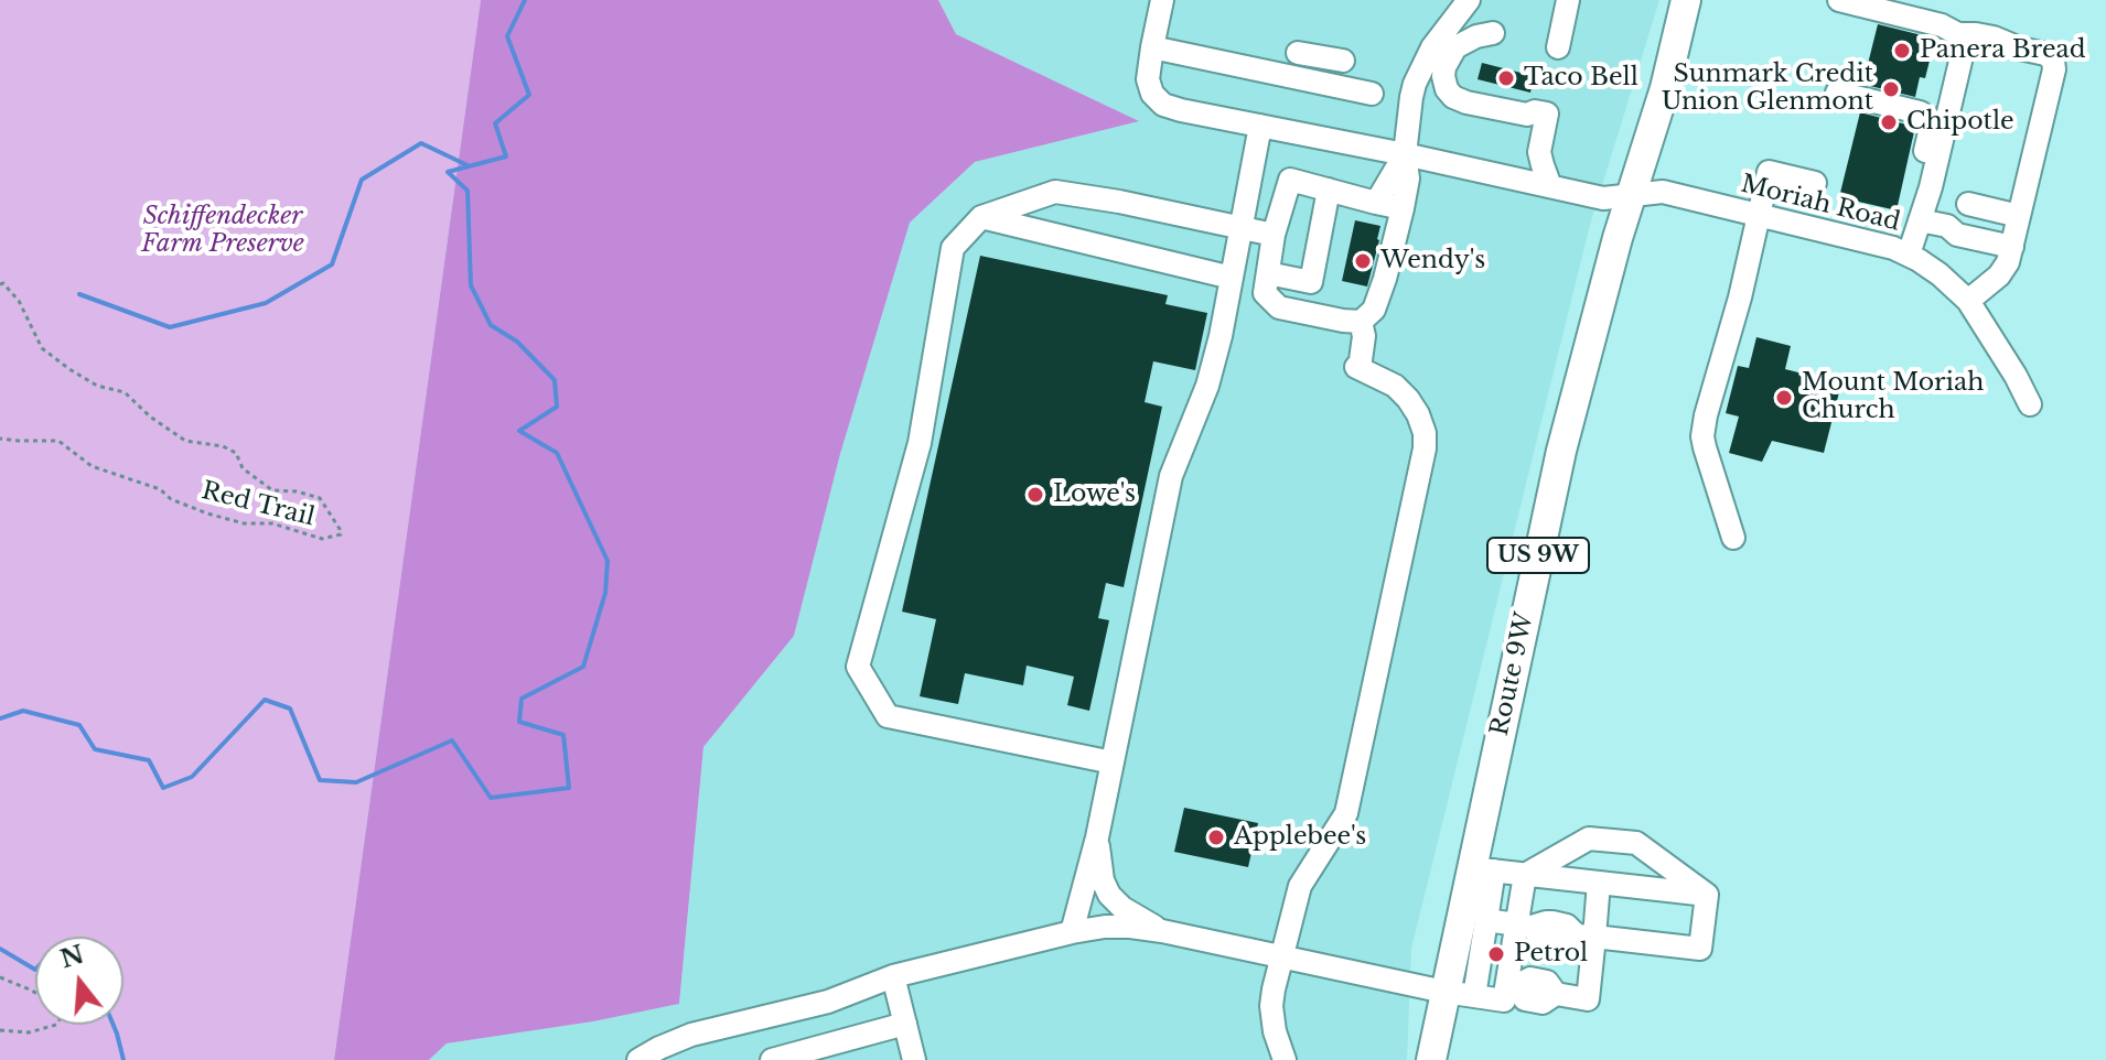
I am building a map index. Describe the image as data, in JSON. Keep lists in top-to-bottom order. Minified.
{"streets":{"main road":["US 9W","Route 9W"],"street":["Moriah Road"],"path":["Red Trail"]},"crossings":[["Moriah Road","Route 9W"]],"parks":["Schiffendecker Farm Preserve"],"places":["Panera Bread","Taco Bell","Sunmark Credit Union Glenmont","Chipotle","Wendy's","Mount Moriah Church","Lowe's","Applebee's","Petrol"],"north":"top"}
